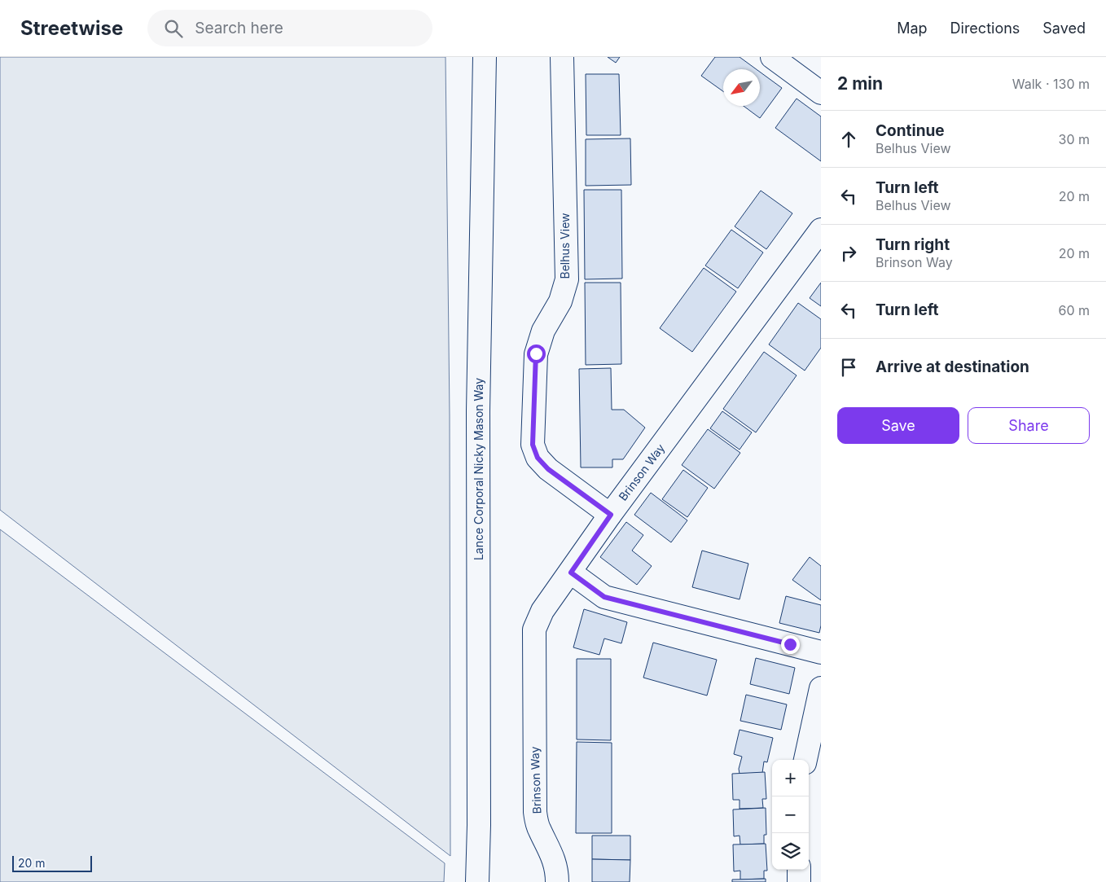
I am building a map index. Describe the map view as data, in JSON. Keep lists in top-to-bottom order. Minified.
{"streets":{"street":["Belhus View","Lance Corporal Nicky Mason Way","Brinson Way"]},"crossings":[["Belhus View","Brinson Way"]],"scale_bar":"20 m","north":"bottom left","page":{"header":"Streetwise","search":"Search here","nav":["Map","Directions","Saved"],"heading":["2 min","Walk · 130 m"],"list":[["Continue","Belhus View","30 m"],["Turn left","Belhus View","20 m"],["Turn right","Brinson Way","20 m"],["Turn left","60 m"],"Arrive at destination"],"buttons":["Save","Share"],"map_buttons":["+","−"],"scale":"20 m"}}
